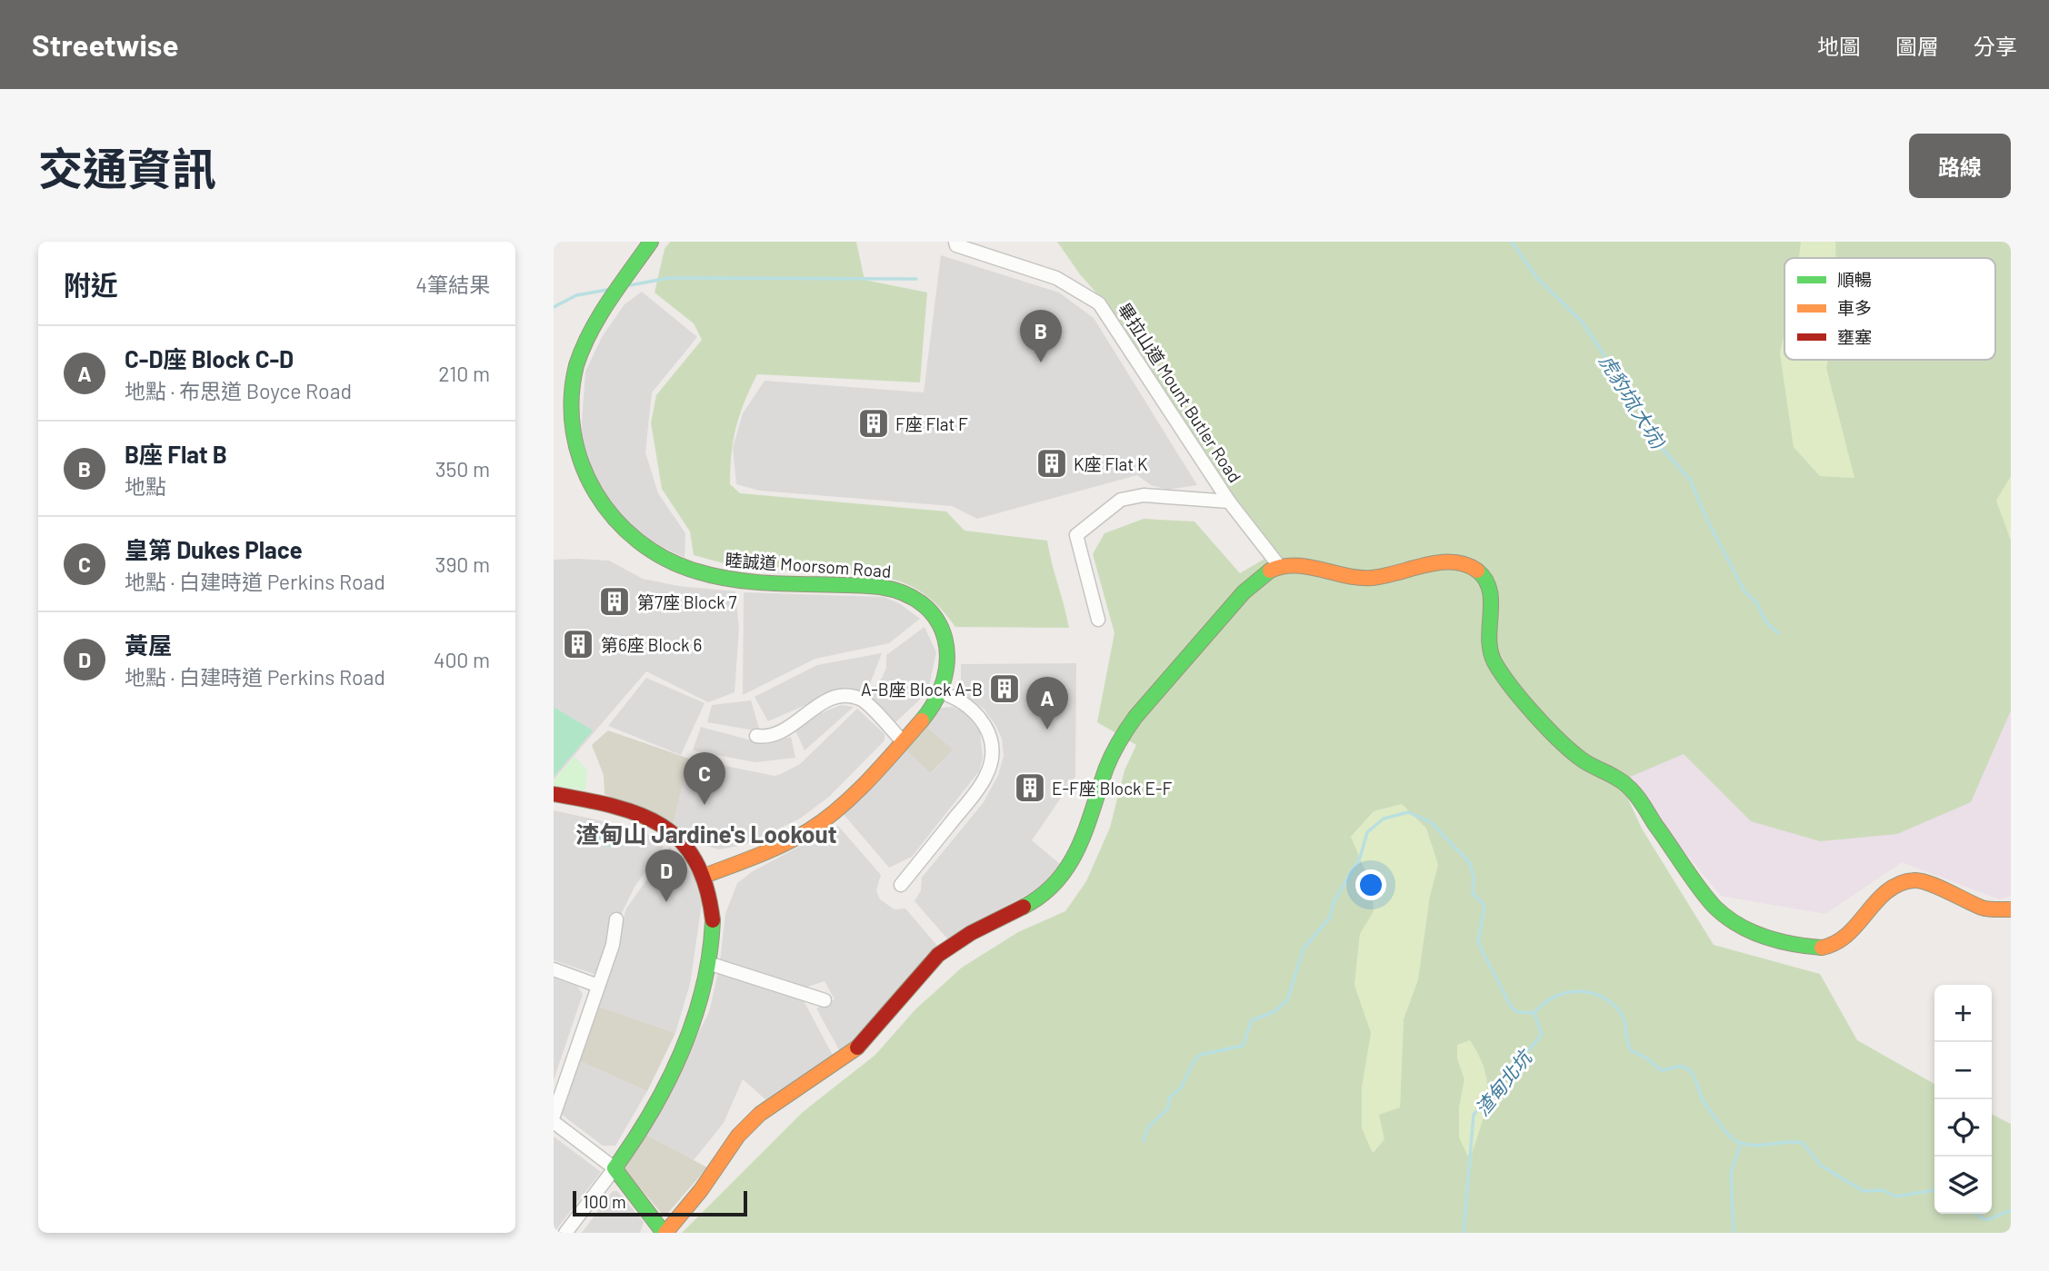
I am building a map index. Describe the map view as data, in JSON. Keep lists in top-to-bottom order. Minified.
{"streets":{"street":["畢拉山道 Mount Butler Road","睦誠道 Moorsom Road"]},"districts":["渣甸山 Jardine's Lookout"],"water":["虎豹坑(大坑)","渣甸北坑"],"places":{"building":["F座 Flat F","K座 Flat K","第7座 Block 7","第6座 Block 6","A-B座 Block A-B","E-F座 Block E-F"]},"legend":["順暢","車多","壅塞"],"scale_bar":"100 m","page":{"header":"Streetwise","nav":["地圖","圖層","分享"],"title":"交通資訊","buttons":"路線","heading":["附近","4筆結果"],"pins":["B","A","C","D"],"list":[{"mark":"A","name":"C-D座 Block C-D","note":"地點 · 布思道 Boyce Road","value":"210 m"},{"mark":"B","name":"B座 Flat B","note":"地點","value":"350 m"},{"mark":"C","name":"皇第 Dukes Place","note":"地點 · 白建時道 Perkins Road","value":"390 m"},{"mark":"D","name":"黃屋","note":"地點 · 白建時道 Perkins Road","value":"400 m"}],"map_buttons":["+","−"],"scale":"100 m"}}
